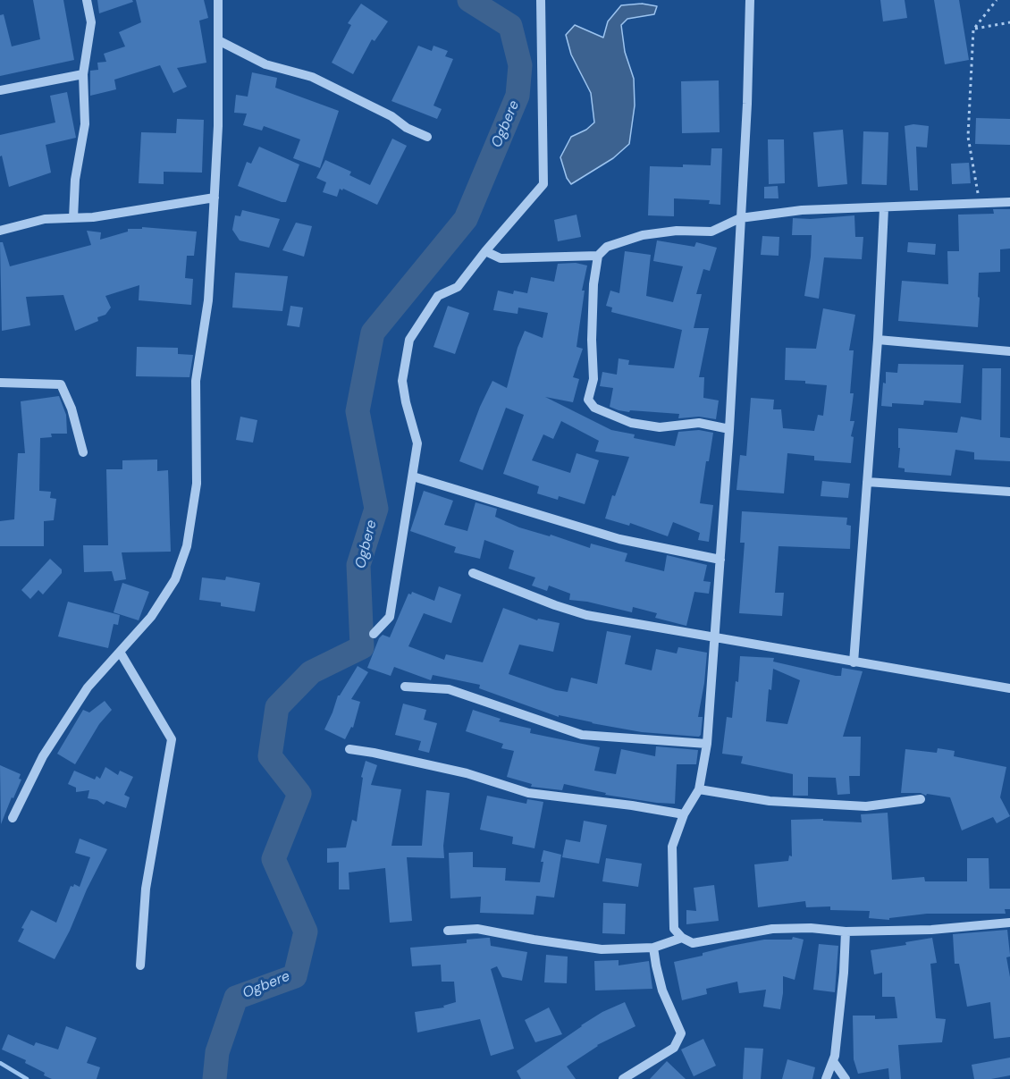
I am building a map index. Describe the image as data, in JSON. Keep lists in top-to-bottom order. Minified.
{"water":["Ogbere"]}
